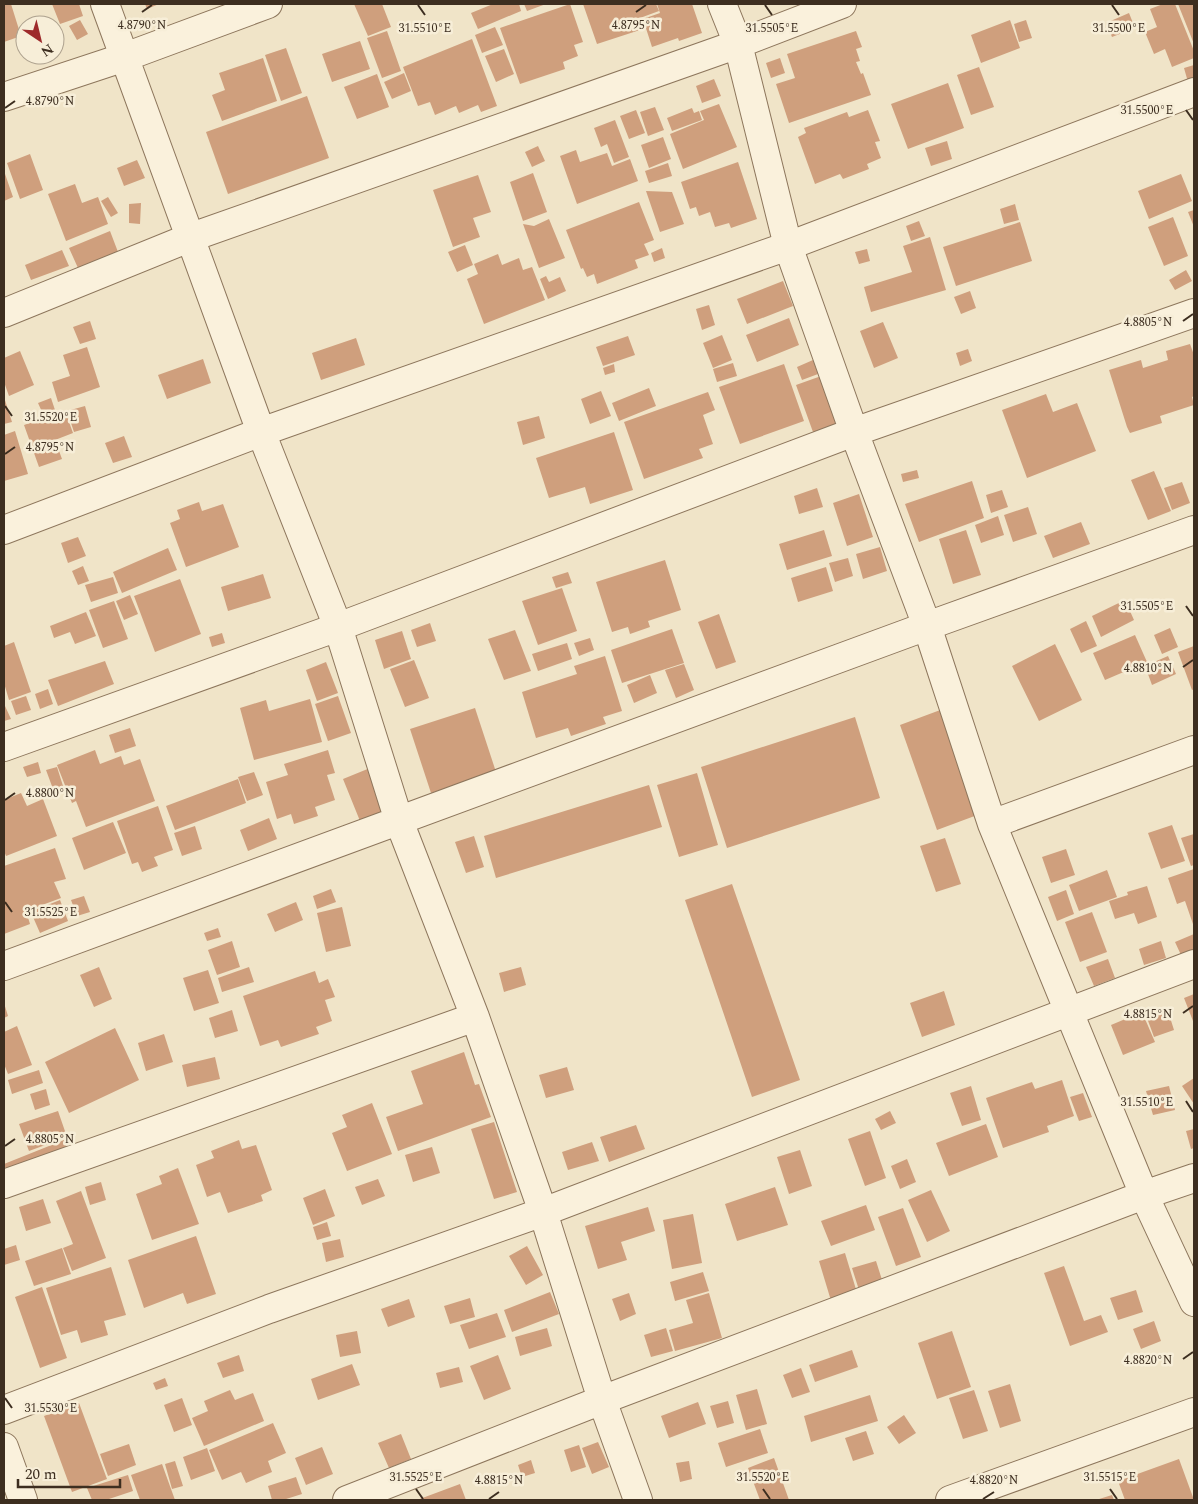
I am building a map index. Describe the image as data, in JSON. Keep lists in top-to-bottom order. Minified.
{"scale_bar":"20 m","north":"bottom right","coordinates":["4.8790°N","4.8795°N","31.5510°E","31.5505°E","31.5500°E","4.8805°N","31.5520°E","4.8810°N","4.8800°N","31.5525°E","4.8815°N","4.8820°N","31.5530°E","31.5515°E"]}
